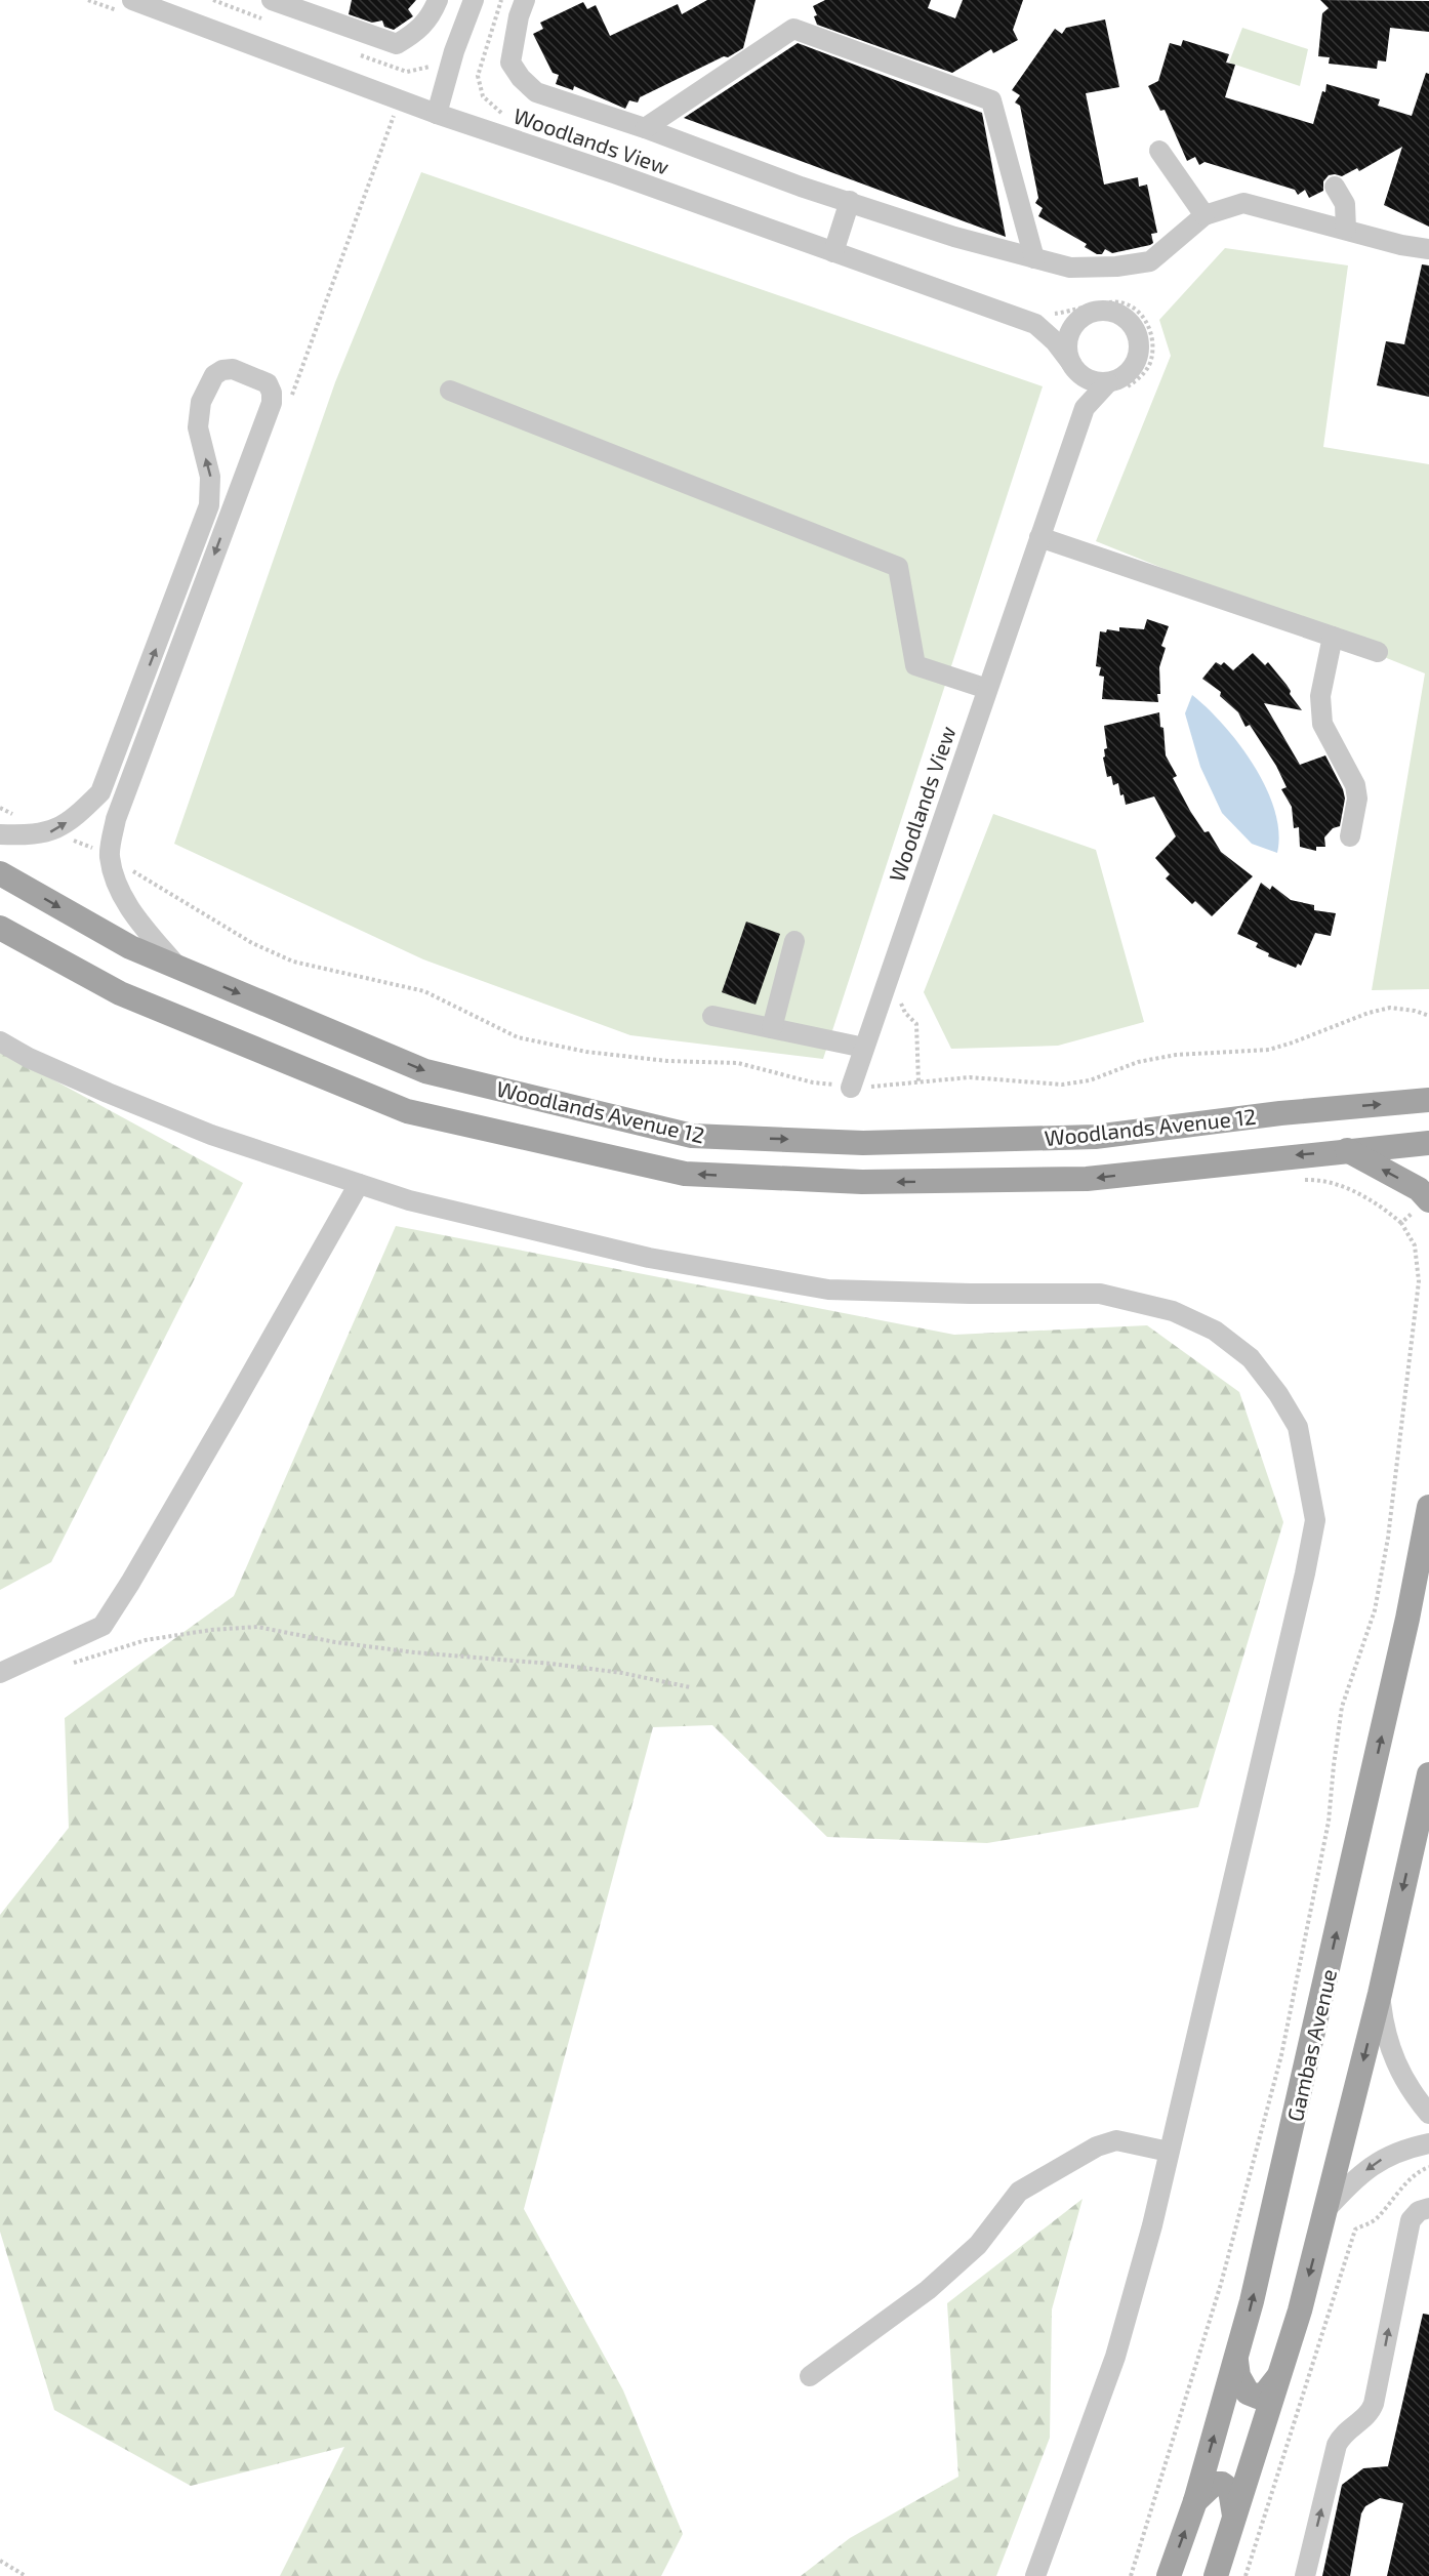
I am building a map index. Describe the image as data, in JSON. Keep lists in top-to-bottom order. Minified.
{"streets":{"main road":["Woodlands Avenue 12","Gambas Avenue"],"street":["Woodlands View"]}}
